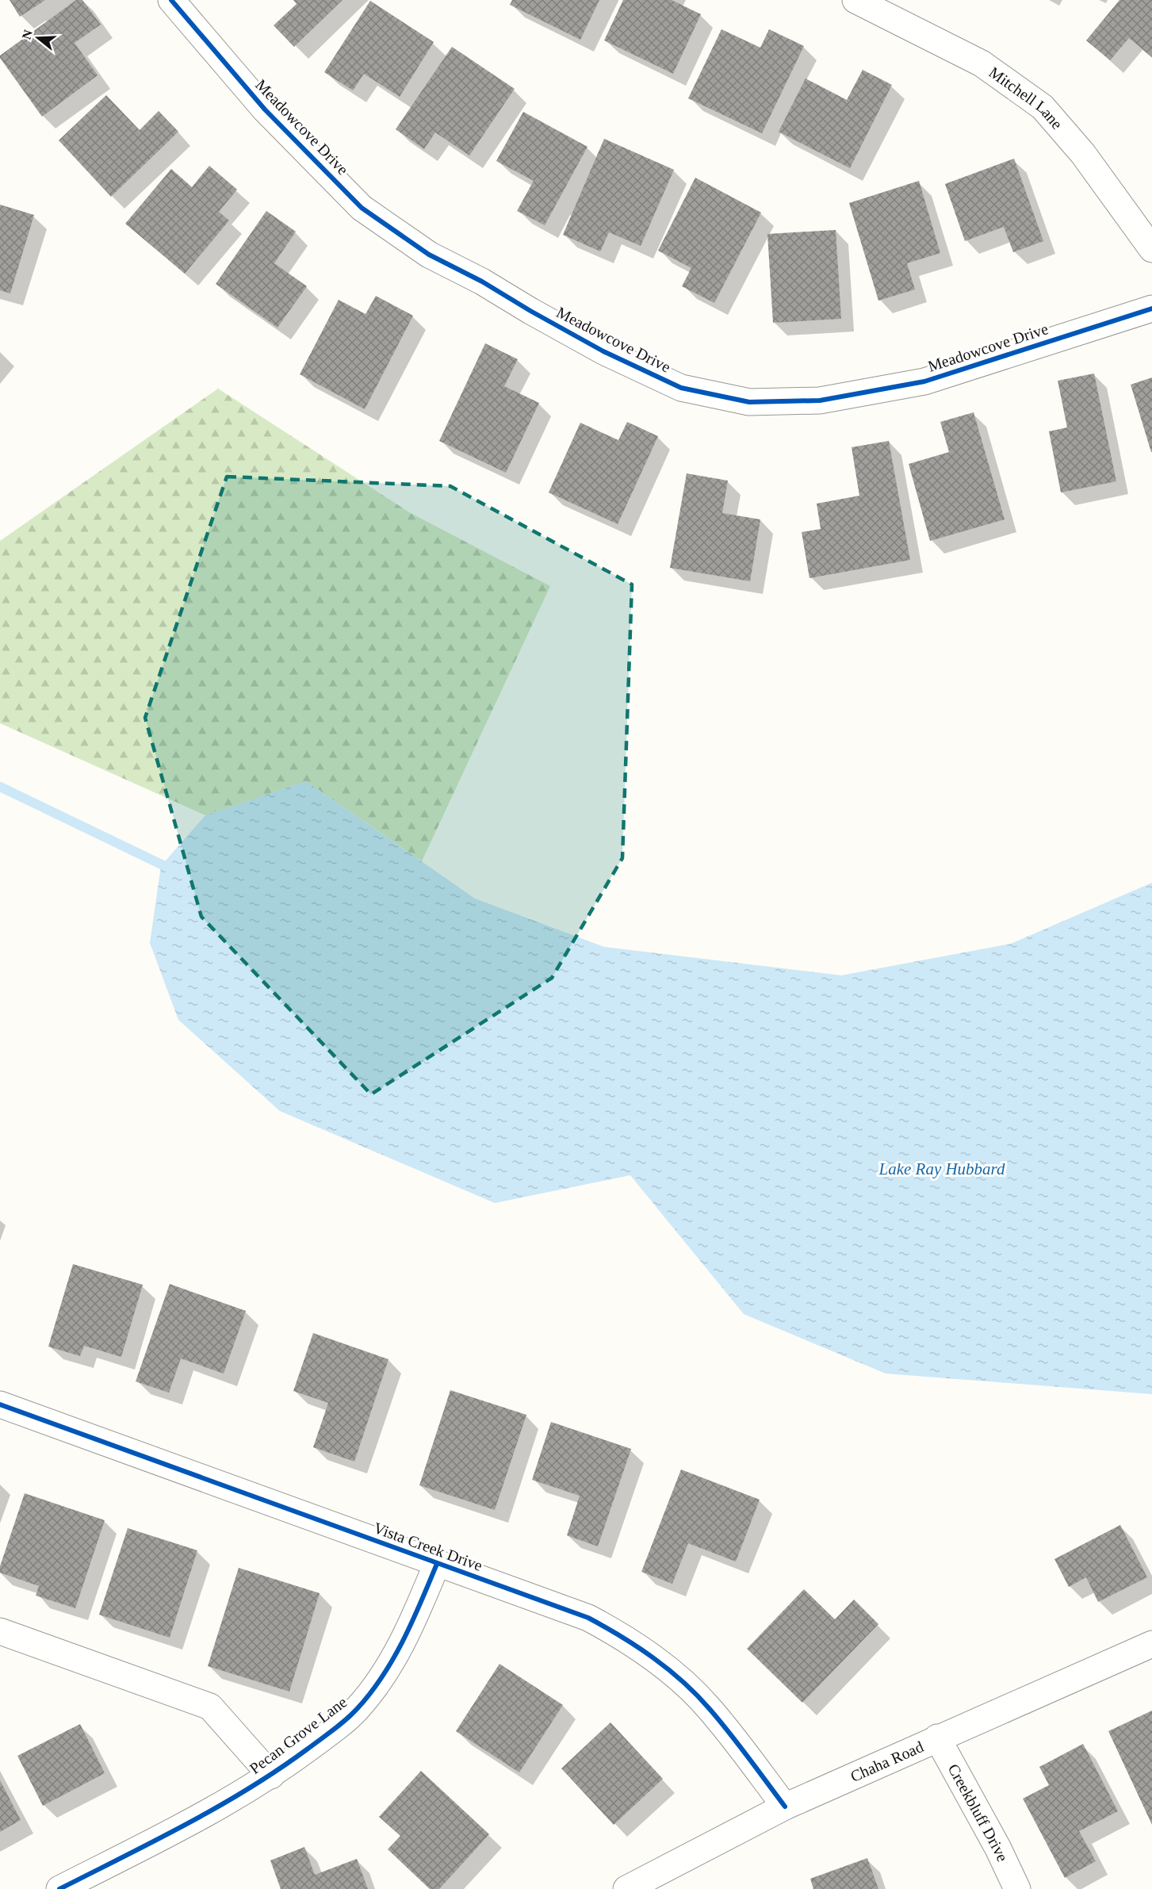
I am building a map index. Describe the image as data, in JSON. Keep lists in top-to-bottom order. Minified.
{"streets":{"street":["Mitchell Lane","Meadowcove Drive","Vista Creek Drive","Pecan Grove Lane","Chaha Road","Creekbluff Drive"]},"crossings":[["Vista Creek Drive","Pecan Grove Lane"],["Vista Creek Drive","Chaha Road"],["Chaha Road","Creekbluff Drive"]],"water":["Lake Ray Hubbard"],"north":"left"}
